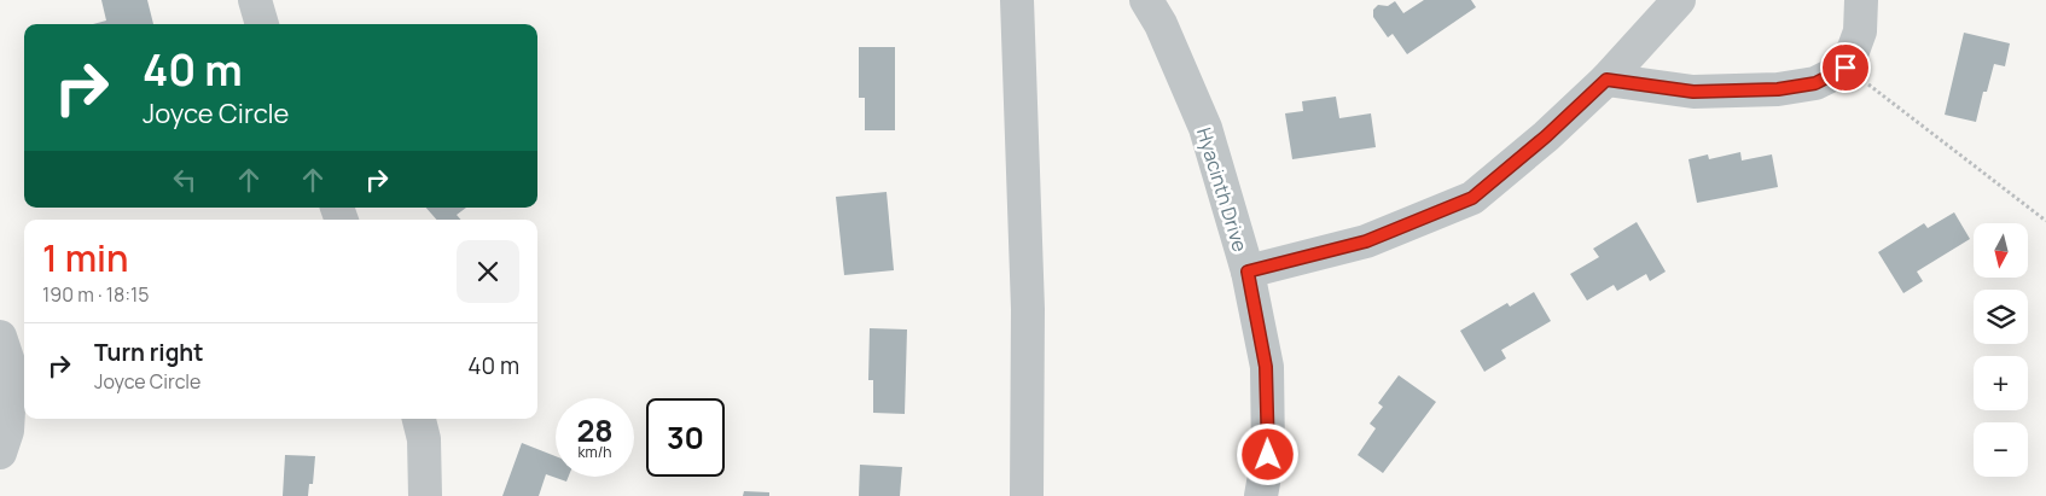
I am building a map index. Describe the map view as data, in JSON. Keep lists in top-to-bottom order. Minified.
{"streets":{"street":["Hyacinth Drive"]},"north":"bottom","page":{"turn":["40 m","Joyce Circle"],"heading":["1 min","190 m · 18:15"],"map_buttons":["+","−"],"list":[{"name":"Turn right","note":"Joyce Circle","value":"40 m"}],"speed":"28 km/h","limit":"30"}}
